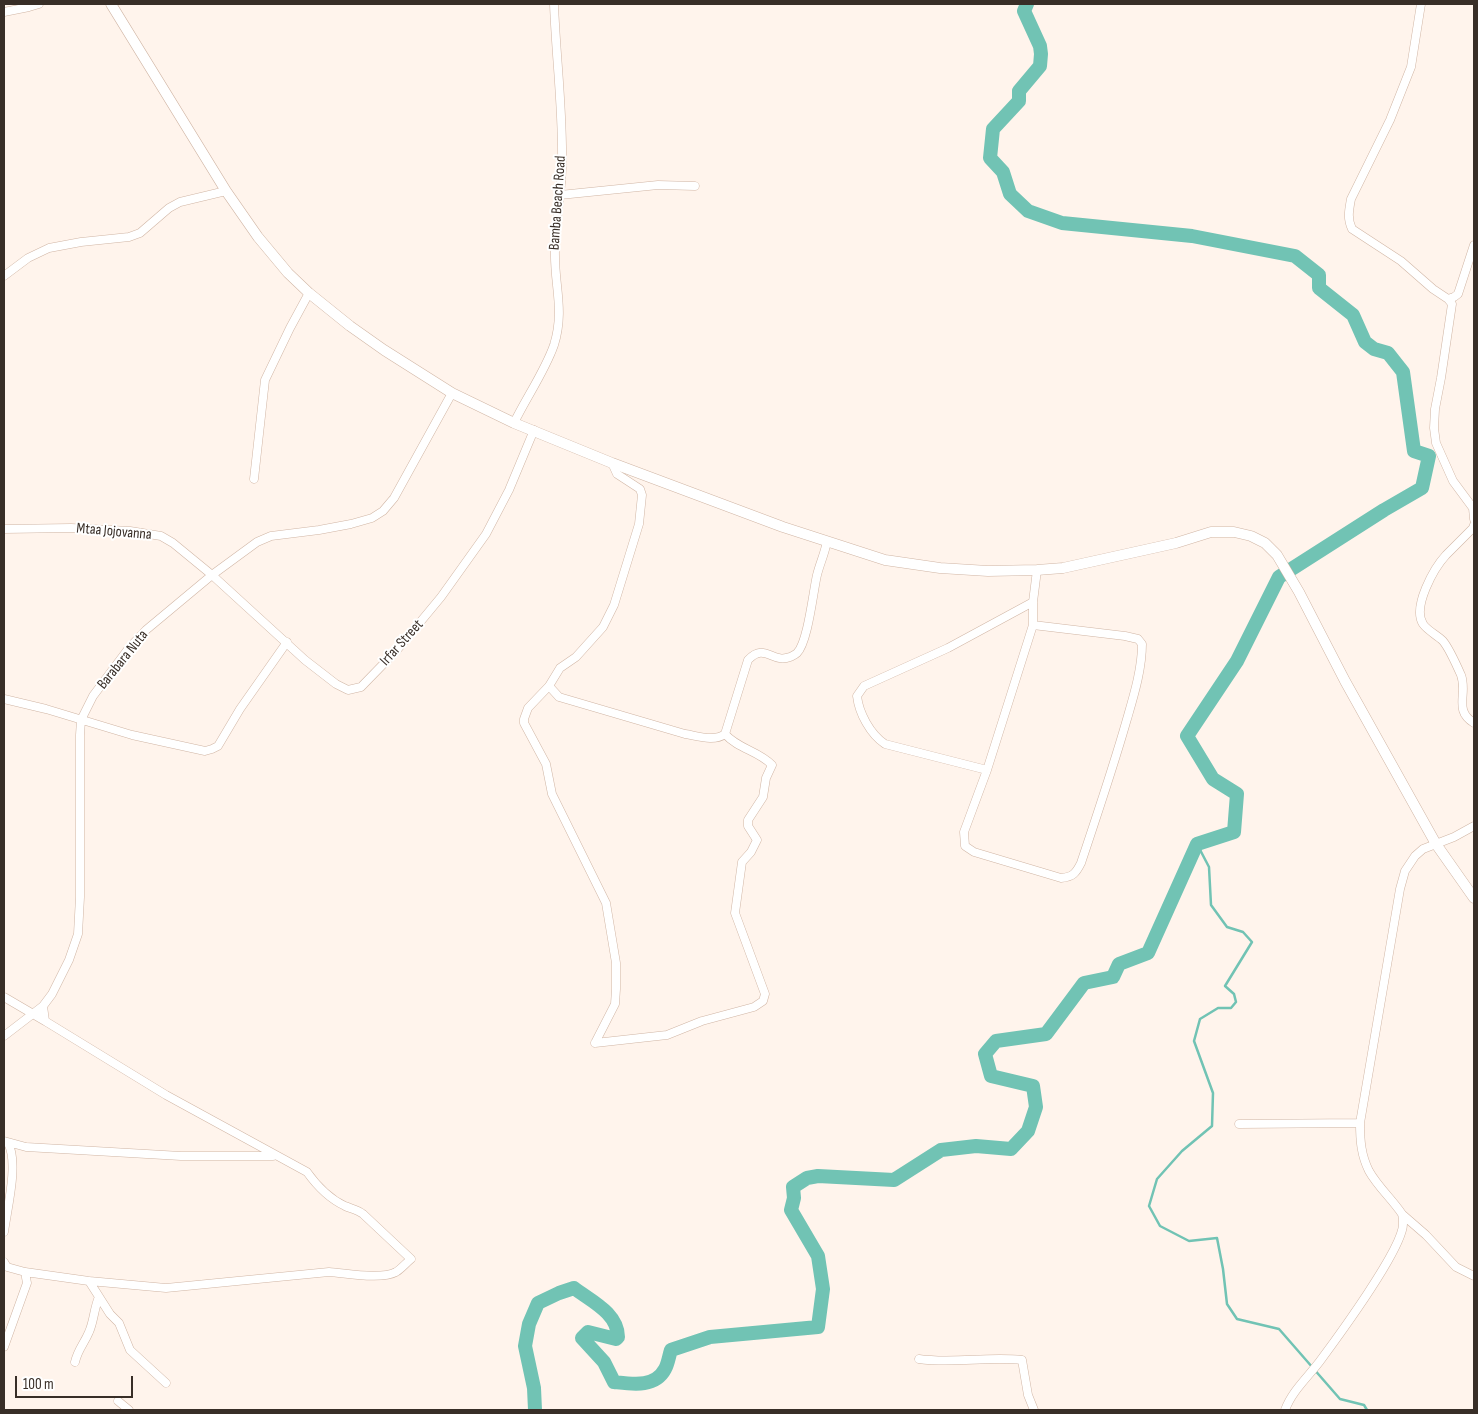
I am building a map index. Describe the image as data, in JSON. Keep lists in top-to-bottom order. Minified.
{"streets":{"street":["Bamba Beach Road","Mtaa Jojovanna","Irfar Street","Barabara Nuta"]},"crossings":[["Mtaa Jojovanna","Irfar Street"],["Mtaa Jojovanna","Barabara Nuta"],["Irfar Street","Barabara Nuta"]],"scale_bar":"100 m"}
